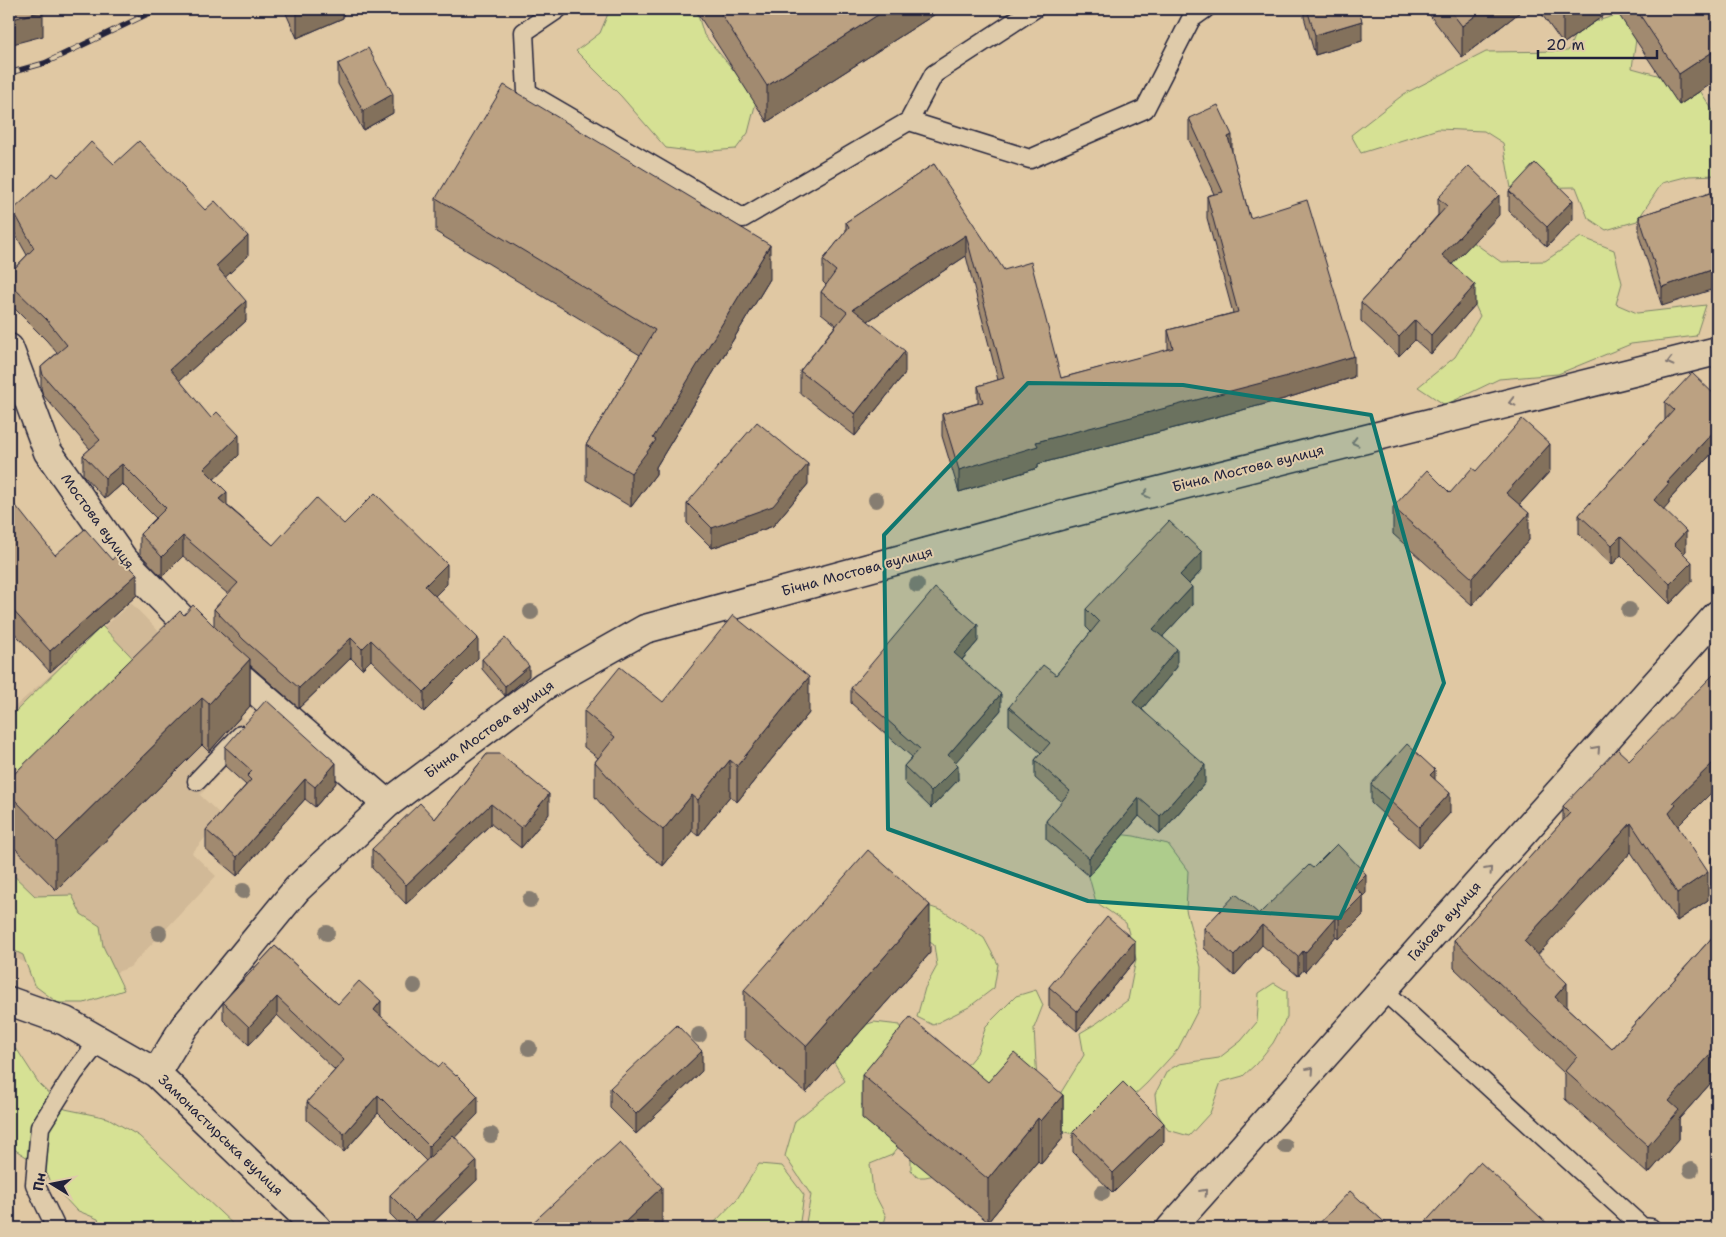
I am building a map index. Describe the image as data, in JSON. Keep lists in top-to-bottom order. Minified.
{"streets":{"street":["Бічна Мостова вулиця","Мостова вулиця","Гайова вулиця","Замонастирська вулиця"]},"crossings":[["Бічна Мостова вулиця","Мостова вулиця"],["Бічна Мостова вулиця","Замонастирська вулиця"]],"one_way":["Бічна Мостова вулиця","Гайова вулиця"],"scale_bar":"20 m","north":"left"}
